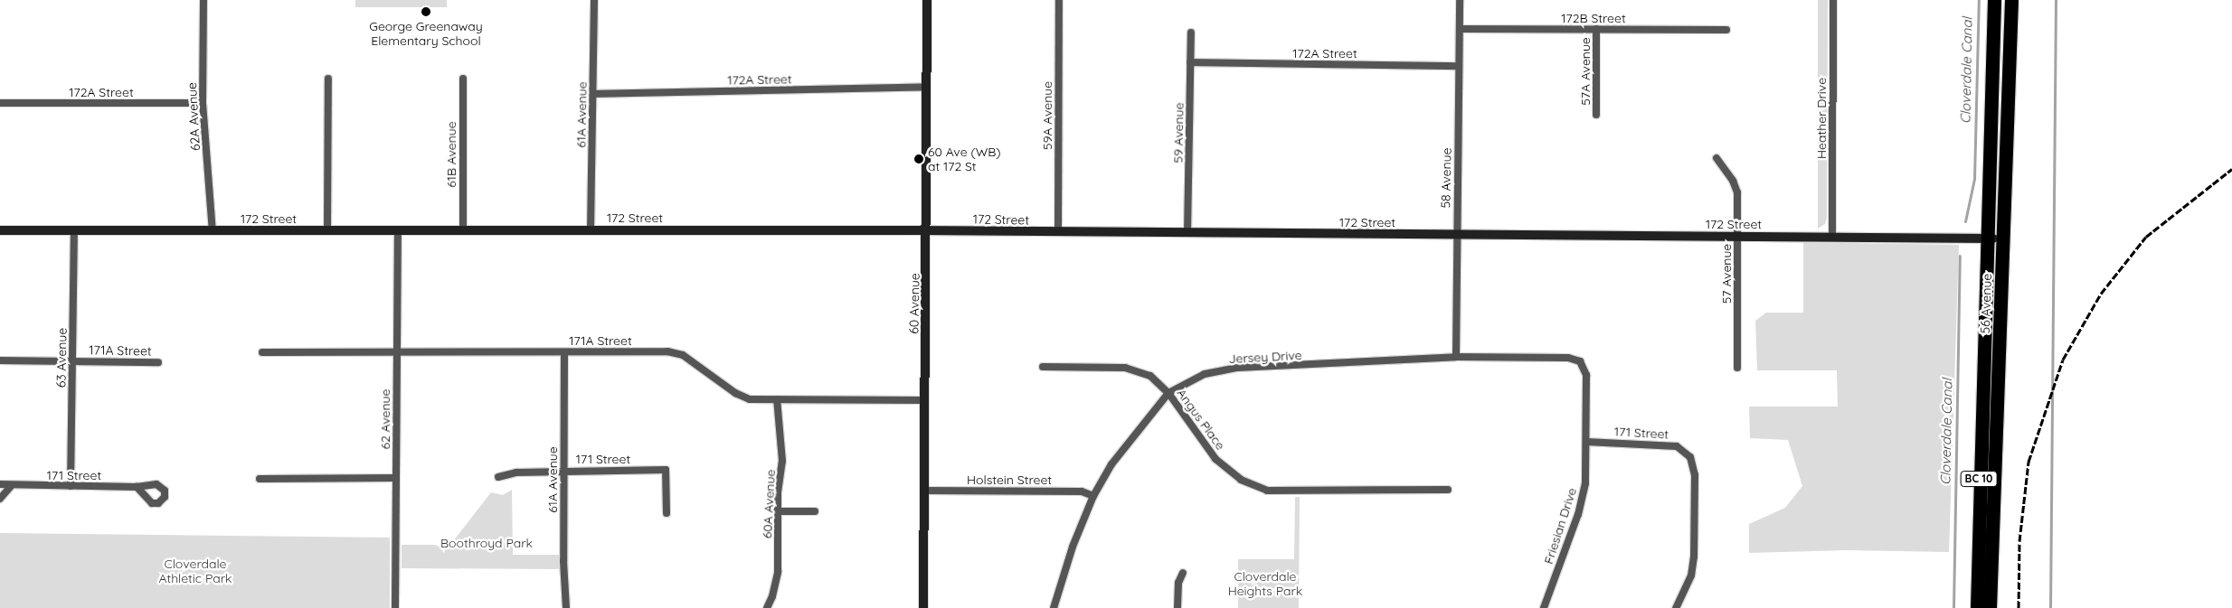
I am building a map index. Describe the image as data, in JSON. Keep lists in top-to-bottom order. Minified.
{"streets":{"highway":["56 Avenue","BC 10"],"street":["172B Street","172A Street","57A Avenue","61A Avenue","59A Avenue","62A Avenue","Heather Drive","59 Avenue","61B Avenue","58 Avenue","172 Street","57 Avenue","60 Avenue","171A Street","Jersey Drive","63 Avenue","62 Avenue","Angus Place","171 Street","Holstein Street","60A Avenue","Friesian Drive"]},"crossings":[["172B Street","57A Avenue"],["172B Street","58 Avenue"],["172A Street","61A Avenue"],["172A Street","62A Avenue"],["172A Street","59 Avenue"],["172A Street","58 Avenue"],["172A Street","60 Avenue"],["61A Avenue","172 Street"],["61A Avenue","171A Street"],["61A Avenue","171 Street"],["59A Avenue","172 Street"],["62A Avenue","172 Street"],["Heather Drive","172 Street"],["59 Avenue","172 Street"],["61B Avenue","172 Street"],["58 Avenue","172 Street"],["58 Avenue","Jersey Drive"],["172 Street","57 Avenue"],["172 Street","60 Avenue"],["172 Street","56 Avenue"],["172 Street","63 Avenue"],["172 Street","62 Avenue"],["60 Avenue","171A Street"],["60 Avenue","Holstein Street"],["171A Street","63 Avenue"],["171A Street","62 Avenue"],["171A Street","60A Avenue"],["Jersey Drive","Angus Place"],["Jersey Drive","Holstein Street"],["Jersey Drive","Friesian Drive"],["63 Avenue","171 Street"],["171 Street","Friesian Drive"]],"water":["Cloverdale Canal"],"parks":["Boothroyd Park","Cloverdale Athletic Park","Cloverdale Heights Park"],"places":["George Greenaway Elementary School","60 Ave (WB) at 172 St"]}
